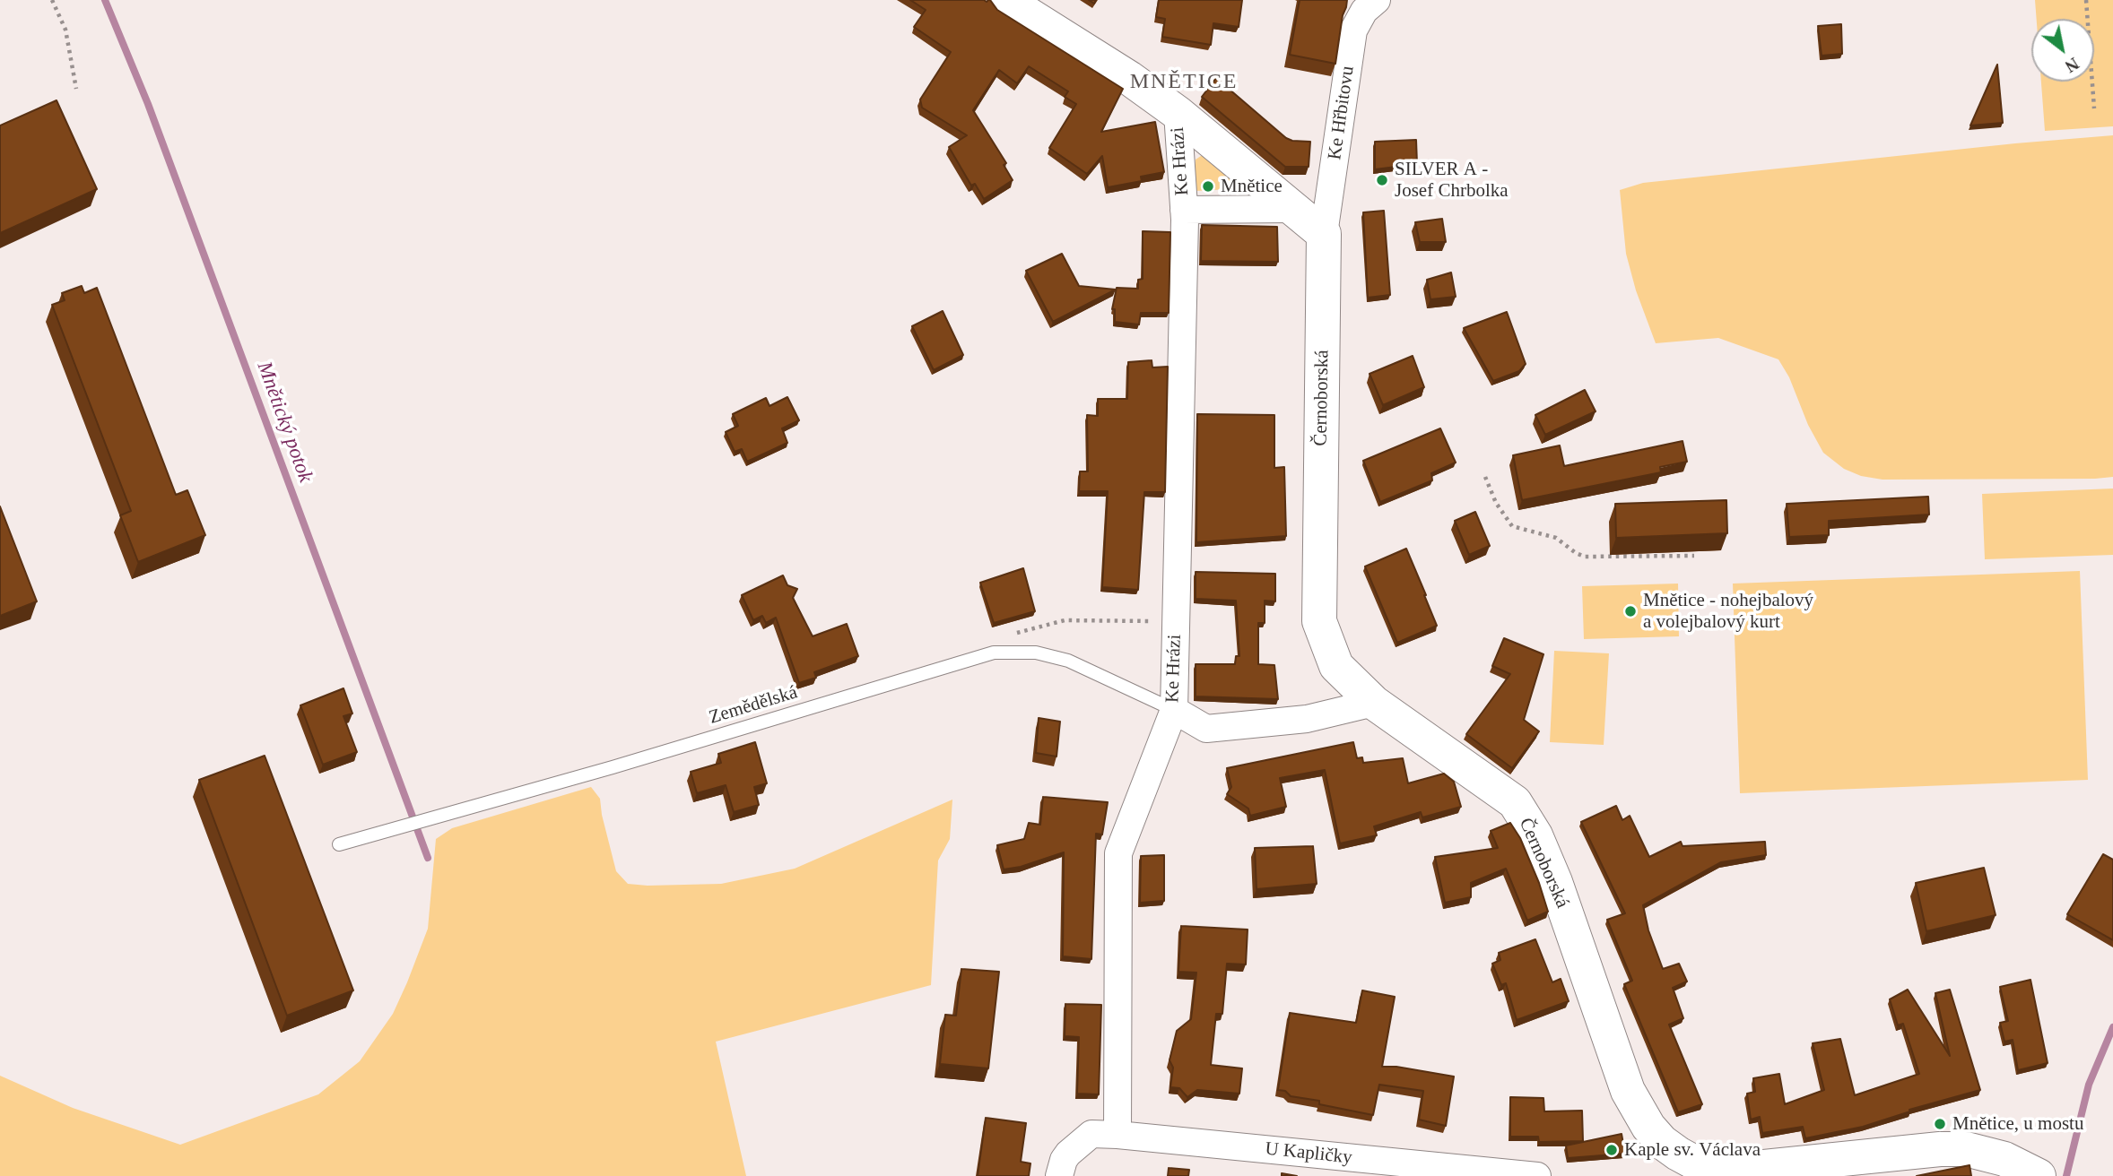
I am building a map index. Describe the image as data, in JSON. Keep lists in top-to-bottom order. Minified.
{"streets":{"street":["Ke Hřbitovu","Ke Hrázi","Černoborská","U Kapličky"],"lane":["Zemědělská"]},"crossings":[["Ke Hřbitovu","Černoborská"],["Ke Hrázi","Zemědělská"],["Ke Hrázi","U Kapličky"]],"districts":["MNĚTICE"],"water":["Mnětický potok"],"places":["SILVER A - Josef Chrbolka","Mnětice","Mnětice - nohejbalový a volejbalový kurt","Mnětice, u mostu","Kaple sv. Václava"],"north":"bottom right"}
